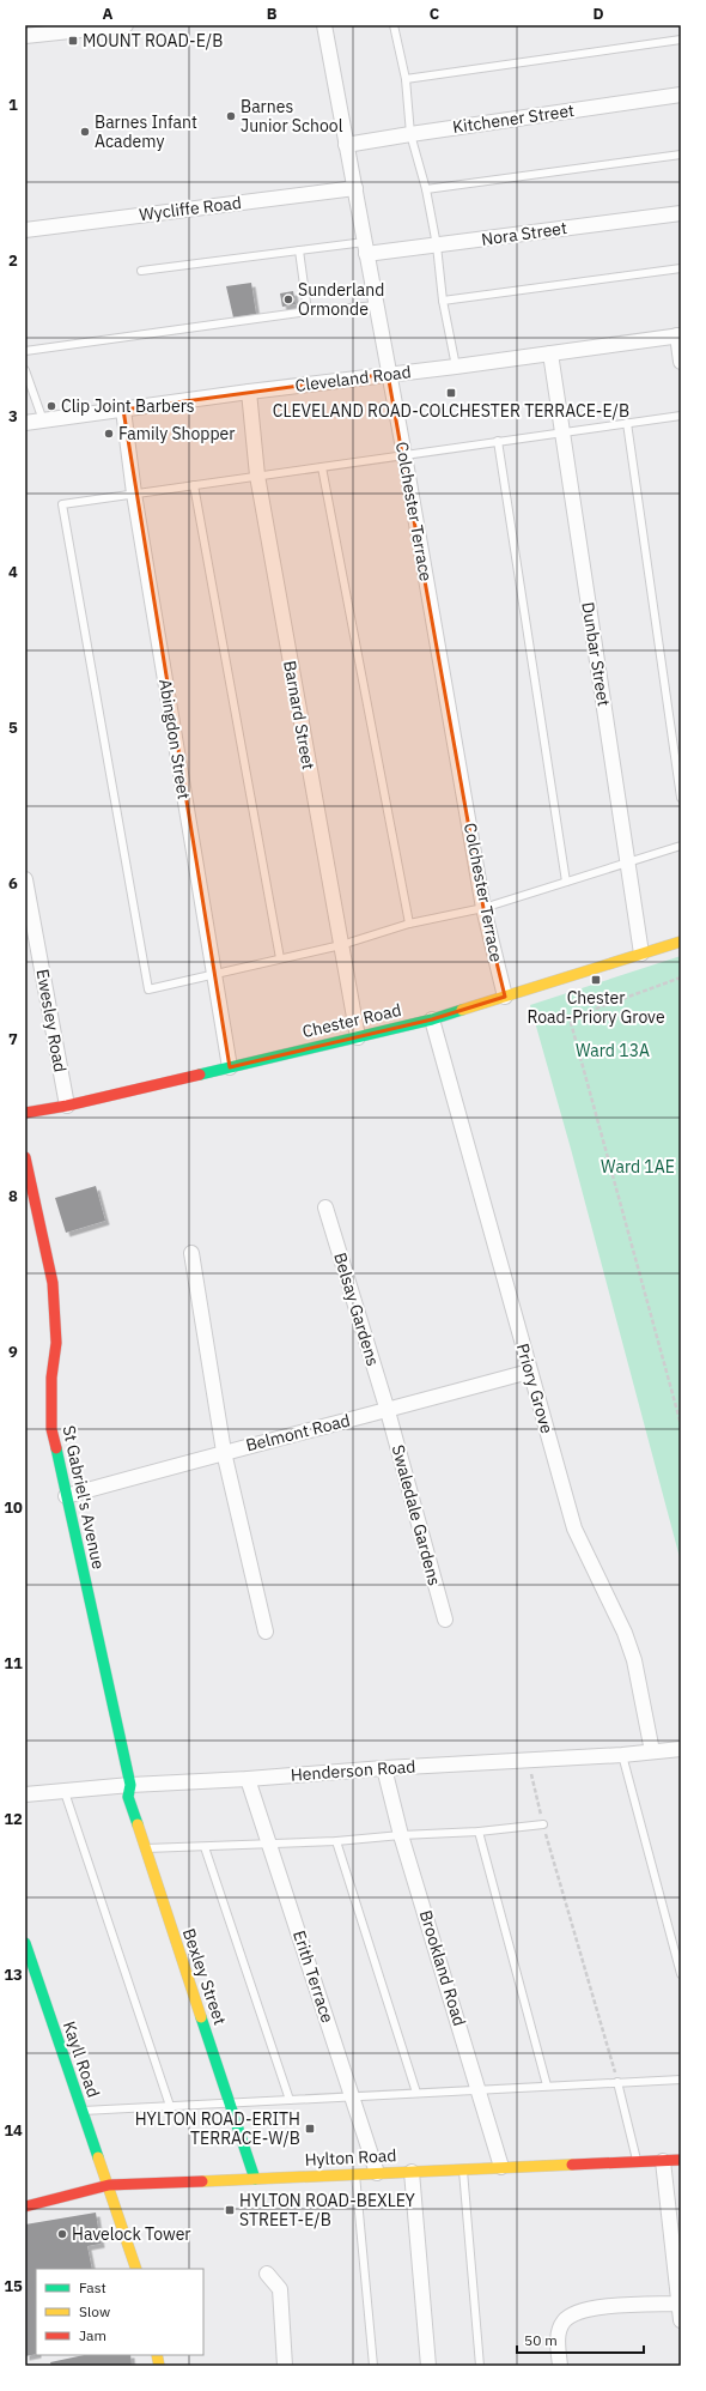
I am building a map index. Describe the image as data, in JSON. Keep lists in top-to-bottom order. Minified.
{"streets":{"street":["Kitchener Street","Wycliffe Road","Nora Street","Cleveland Road","Colchester Terrace","Dunbar Street","Barnard Street","Abingdon Street","Ewesley Road","Chester Road","Belsay Gardens","Priory Grove","Belmont Road","St Gabriel's Avenue","Swaledale Gardens","Henderson Road","Brookland Road","Bexley Street","Erith Terrace","Kayll Road","Hylton Road"]},"crossings":[["Kitchener Street","Colchester Terrace"],["Wycliffe Road","Colchester Terrace"],["Nora Street","Colchester Terrace"],["Cleveland Road","Colchester Terrace"],["Cleveland Road","Dunbar Street"],["Cleveland Road","Barnard Street"],["Cleveland Road","Abingdon Street"],["Colchester Terrace","Chester Road"],["Dunbar Street","Chester Road"],["Barnard Street","Chester Road"],["Abingdon Street","Chester Road"],["Ewesley Road","Chester Road"],["Chester Road","Priory Grove"],["Belsay Gardens","Belmont Road"],["Belsay Gardens","Swaledale Gardens"],["Priory Grove","Belmont Road"],["Priory Grove","Henderson Road"],["Belmont Road","St Gabriel's Avenue"],["Belmont Road","Swaledale Gardens"],["St Gabriel's Avenue","Henderson Road"],["St Gabriel's Avenue","Bexley Street"],["Henderson Road","Brookland Road"],["Henderson Road","Bexley Street"],["Henderson Road","Erith Terrace"],["Brookland Road","Hylton Road"],["Bexley Street","Hylton Road"],["Erith Terrace","Hylton Road"],["Kayll Road","Hylton Road"]],"parks":["Ward 13A","Ward 1AE"],"places":{"transit":["MOUNT ROAD-E/B","CLEVELAND ROAD-COLCHESTER TERRACE-E/B","Chester Road-Priory Grove","HYLTON ROAD-ERITH TERRACE-W/B","HYLTON ROAD-BEXLEY STREET-E/B"],"other":["Barnes Junior School","Barnes Infant Academy","Sunderland Ormonde","Clip Joint Barbers","Family Shopper","Havelock Tower"]},"legend":["Fast","Slow","Jam"],"scale_bar":"50 m","grid":{"columns":["A","B","C","D"],"rows":["1","2","3","4","5","6","7","8","9","10","11","12","13","14","15"]}}
